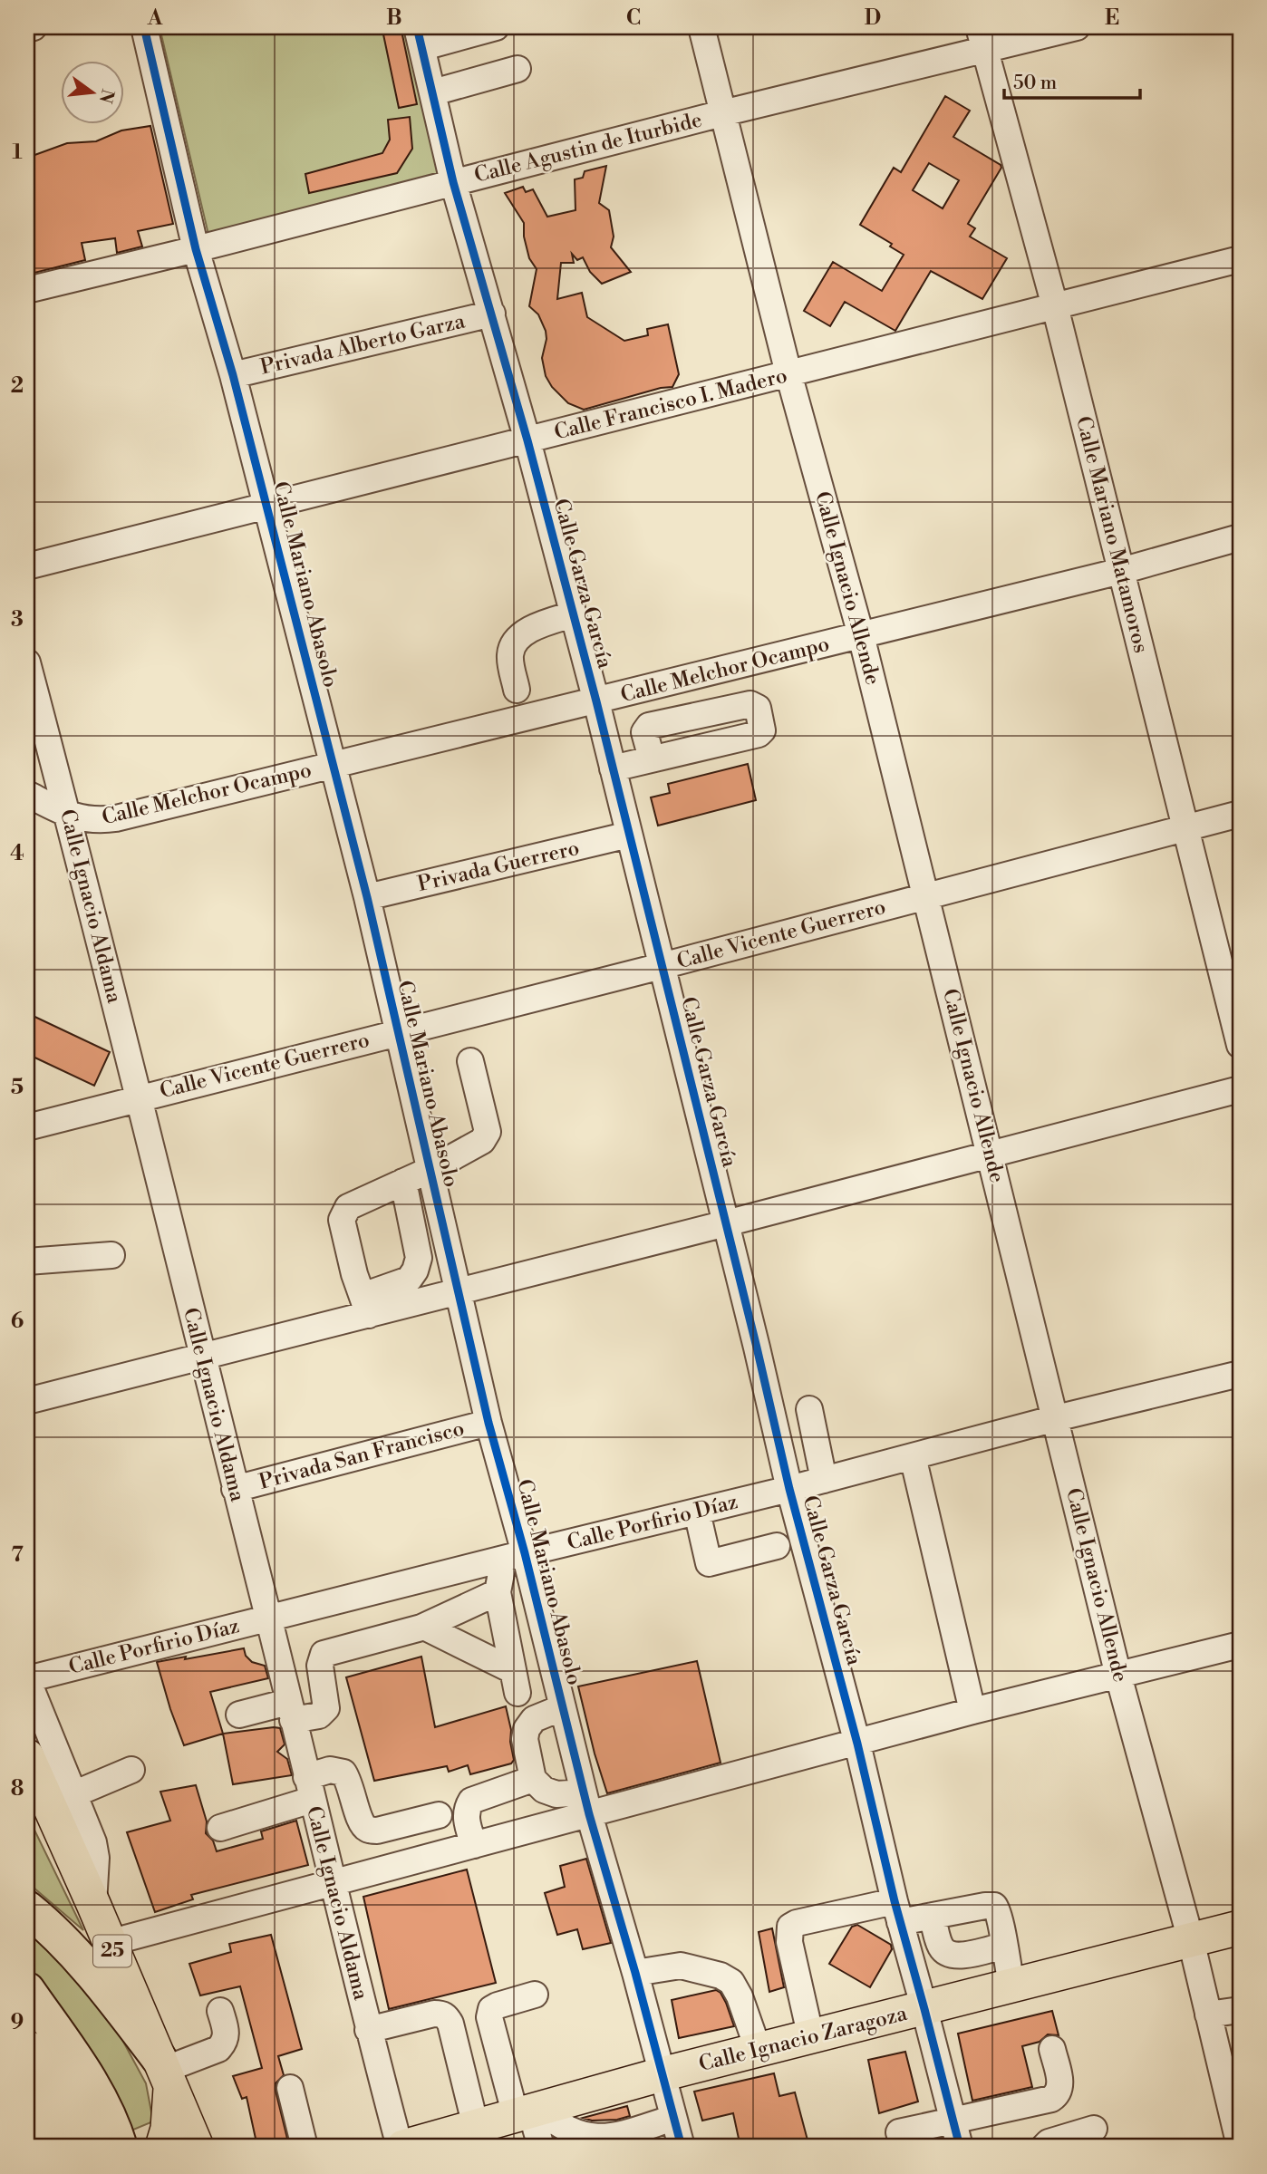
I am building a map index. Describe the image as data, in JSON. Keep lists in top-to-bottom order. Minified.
{"streets":{"main road":["25","Calle Ignacio Zaragoza"],"street":["Calle Agustin de Iturbide","Privada Alberto Garza","Calle Francisco I. Madero","Calle Mariano Matamoros","Calle Garza García","Calle Mariano Abasolo","Calle Ignacio Allende","Calle Melchor Ocampo","Privada Guerrero","Calle Ignacio Aldama","Calle Vicente Guerrero","Privada San Francisco","Calle Porfirio Díaz"]},"crossings":[["Calle Agustin de Iturbide","Calle Mariano Matamoros"],["Calle Agustin de Iturbide","Calle Garza García"],["Calle Agustin de Iturbide","Calle Mariano Abasolo"],["Calle Agustin de Iturbide","Calle Ignacio Allende"],["Privada Alberto Garza","Calle Garza García"],["Privada Alberto Garza","Calle Mariano Abasolo"],["Calle Francisco I. Madero","Calle Mariano Matamoros"],["Calle Francisco I. Madero","Calle Garza García"],["Calle Francisco I. Madero","Calle Mariano Abasolo"],["Calle Francisco I. Madero","Calle Ignacio Allende"],["Calle Mariano Matamoros","Calle Melchor Ocampo"],["Calle Mariano Matamoros","Calle Vicente Guerrero"],["Calle Garza García","Calle Melchor Ocampo"],["Calle Garza García","Privada Guerrero"],["Calle Garza García","Calle Vicente Guerrero"],["Calle Garza García","Calle Porfirio Díaz"],["Calle Garza García","Calle Ignacio Zaragoza"],["Calle Mariano Abasolo","Calle Melchor Ocampo"],["Calle Mariano Abasolo","Privada Guerrero"],["Calle Mariano Abasolo","Calle Vicente Guerrero"],["Calle Mariano Abasolo","Privada San Francisco"],["Calle Mariano Abasolo","Calle Porfirio Díaz"],["Calle Mariano Abasolo","Calle Ignacio Zaragoza"],["Calle Ignacio Allende","Calle Melchor Ocampo"],["Calle Ignacio Allende","Calle Vicente Guerrero"],["Calle Ignacio Allende","Calle Porfirio Díaz"],["Calle Ignacio Allende","Calle Ignacio Zaragoza"],["Calle Melchor Ocampo","Calle Ignacio Aldama"],["Calle Ignacio Aldama","Calle Vicente Guerrero"],["Calle Ignacio Aldama","Privada San Francisco"],["Calle Ignacio Aldama","Calle Porfirio Díaz"],["Calle Ignacio Aldama","Calle Ignacio Zaragoza"]],"scale_bar":"50 m","north":"right","grid":{"columns":["A","B","C","D","E"],"rows":["1","2","3","4","5","6","7","8","9"]}}
